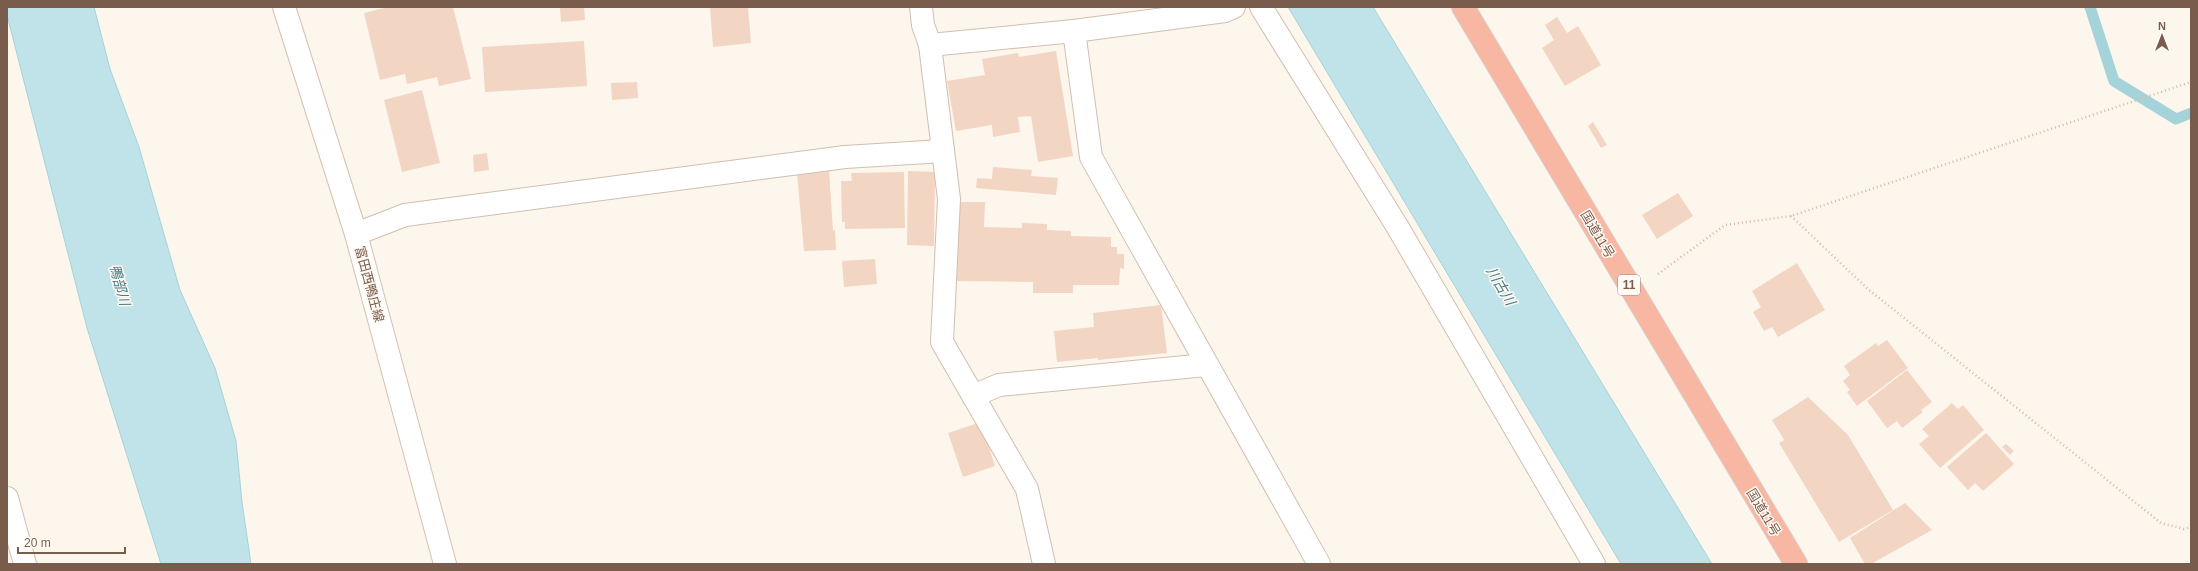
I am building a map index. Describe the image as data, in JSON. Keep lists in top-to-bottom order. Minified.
{"streets":{"highway":["国道11号","11"],"street":["富田西鴨庄線"]},"water":["鴨部川","川古川"],"scale_bar":"20 m","north":"top"}
